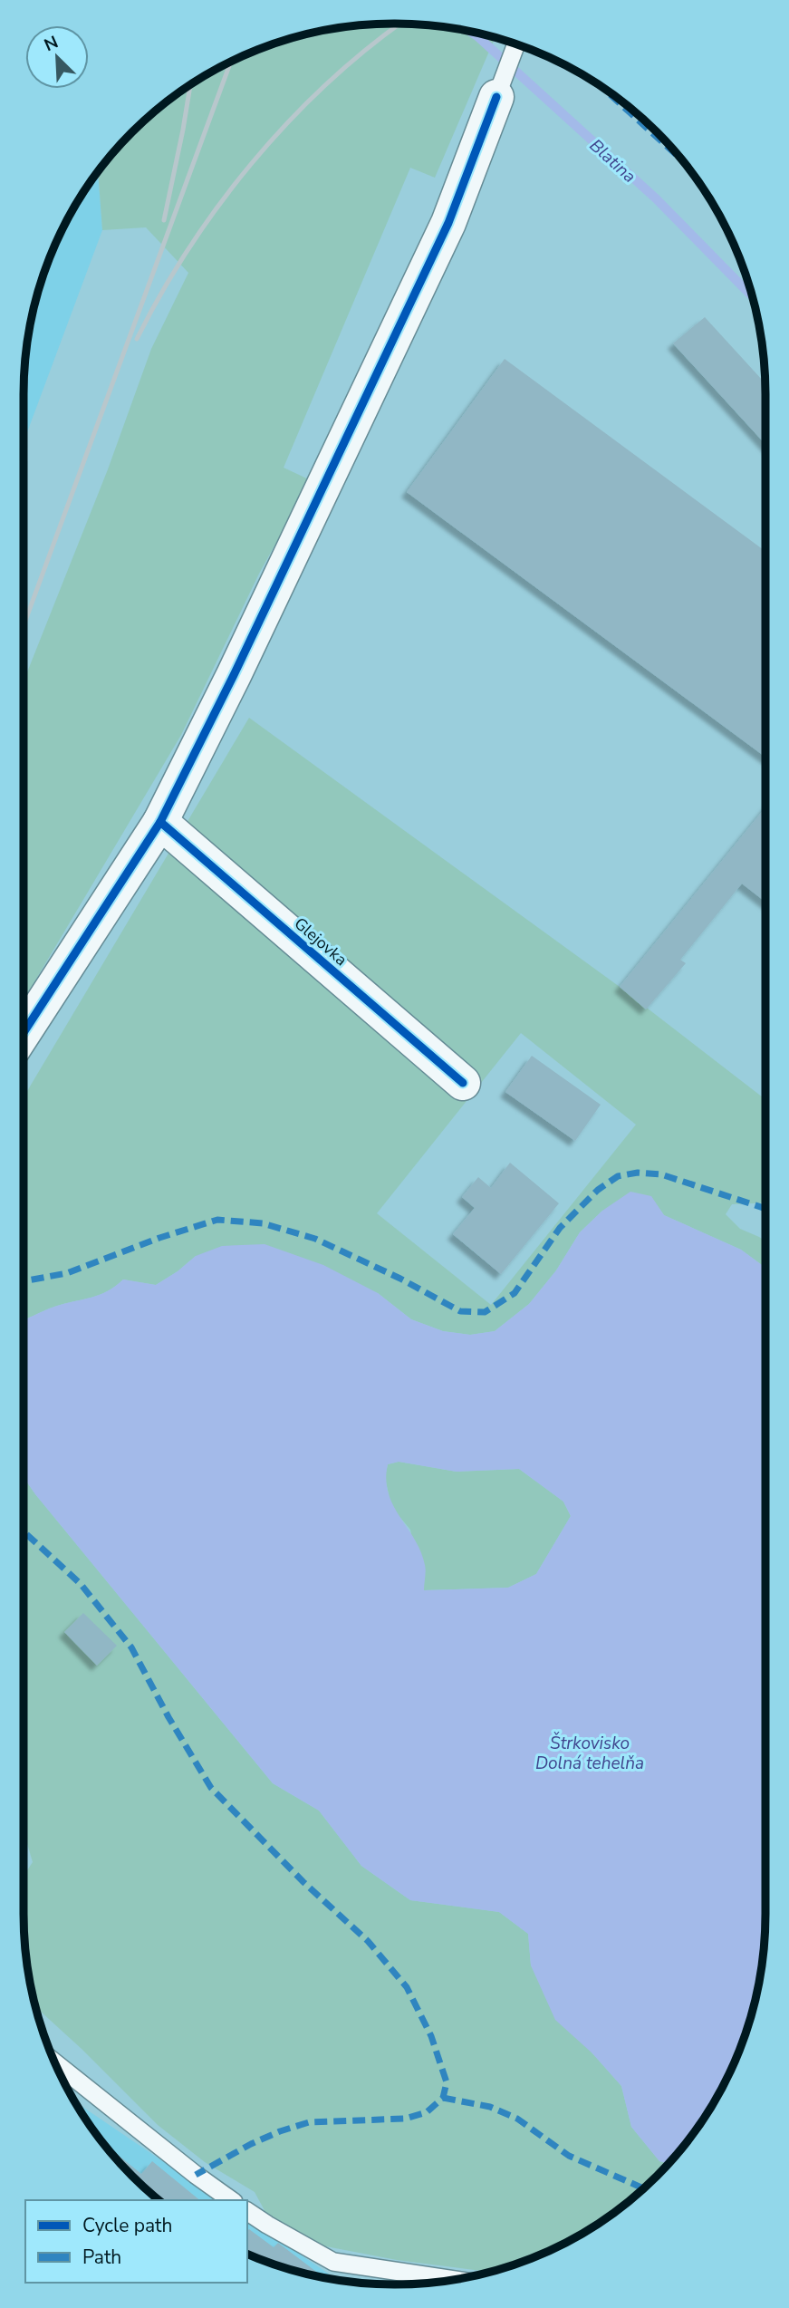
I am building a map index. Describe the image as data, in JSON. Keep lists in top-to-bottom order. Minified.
{"streets":{"street":["Glejovka"]},"water":["Blatina","Štrkovisko Dolná tehelňa"],"legend":["Cycle path","Path"],"north":"top left"}
